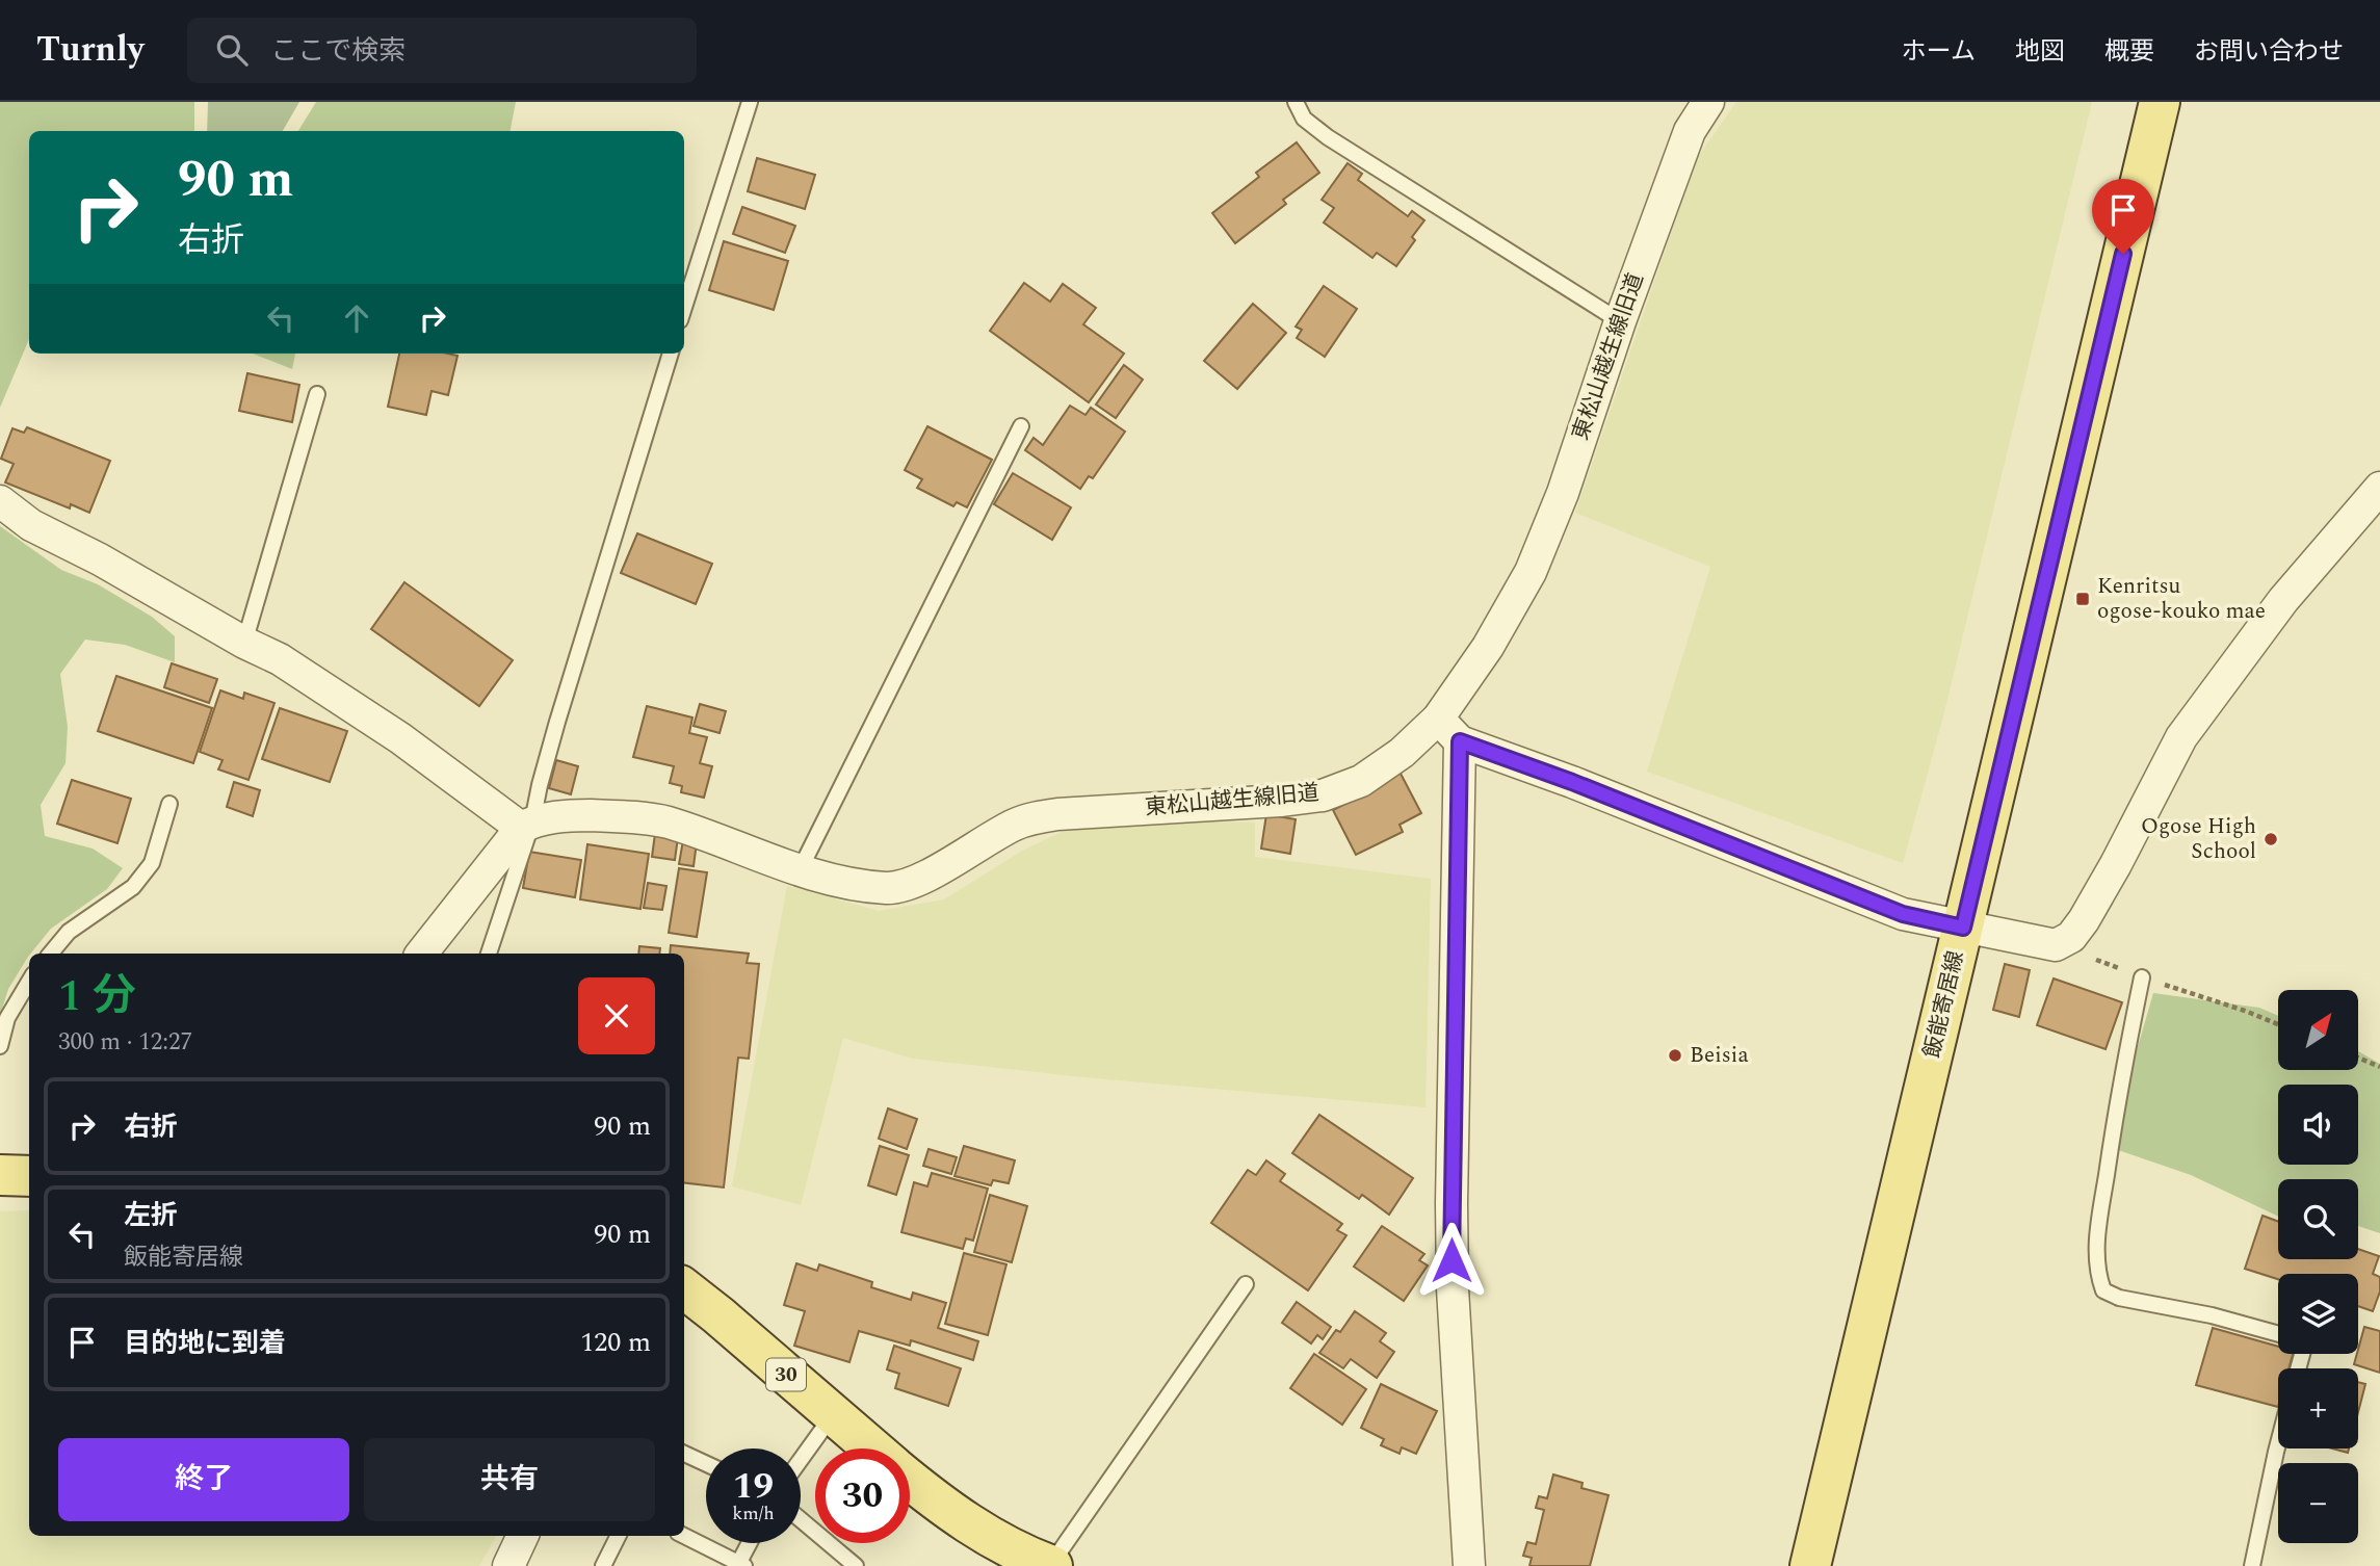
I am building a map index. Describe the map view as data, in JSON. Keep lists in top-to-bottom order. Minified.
{"streets":{"main road":["飯能寄居線","30"],"street":["東松山越生線旧道"]},"places":{"transit":["Kenritsu ogose-kouko mae"],"other":["Ogose High School","Beisia"]},"north":"top right","page":{"header":"Turnly","search":"ここで検索","nav":["ホーム","地図","概要","お問い合わせ"],"turn":["90 m","右折"],"heading":["1 分","300 m · 12:27"],"map_buttons":["+","−"],"list":[{"name":"右折","value":"90 m"},{"name":"左折","note":"飯能寄居線","value":"90 m"},{"name":"目的地に到着","value":"120 m"}],"buttons":["終了","共有"],"speed":"19 km/h","limit":"30"}}
